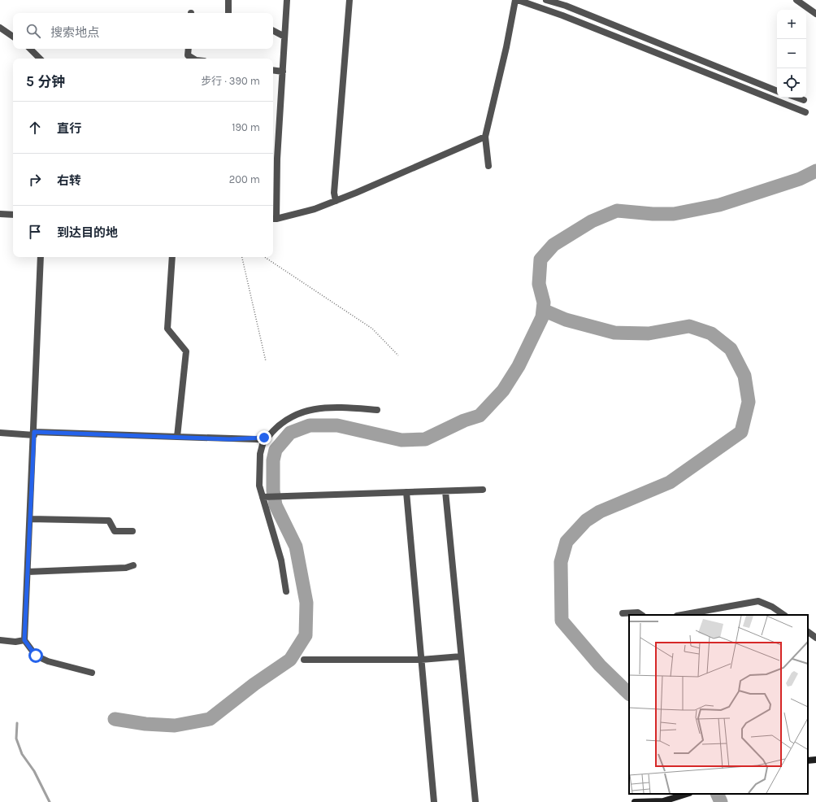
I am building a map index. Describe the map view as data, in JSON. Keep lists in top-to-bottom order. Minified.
{"page":{"map_buttons":["+","−"],"search":"搜索地点","heading":["5 分钟","步行 · 390 m"],"list":[["直行","190 m"],["右转","200 m"],"到达目的地"]}}
